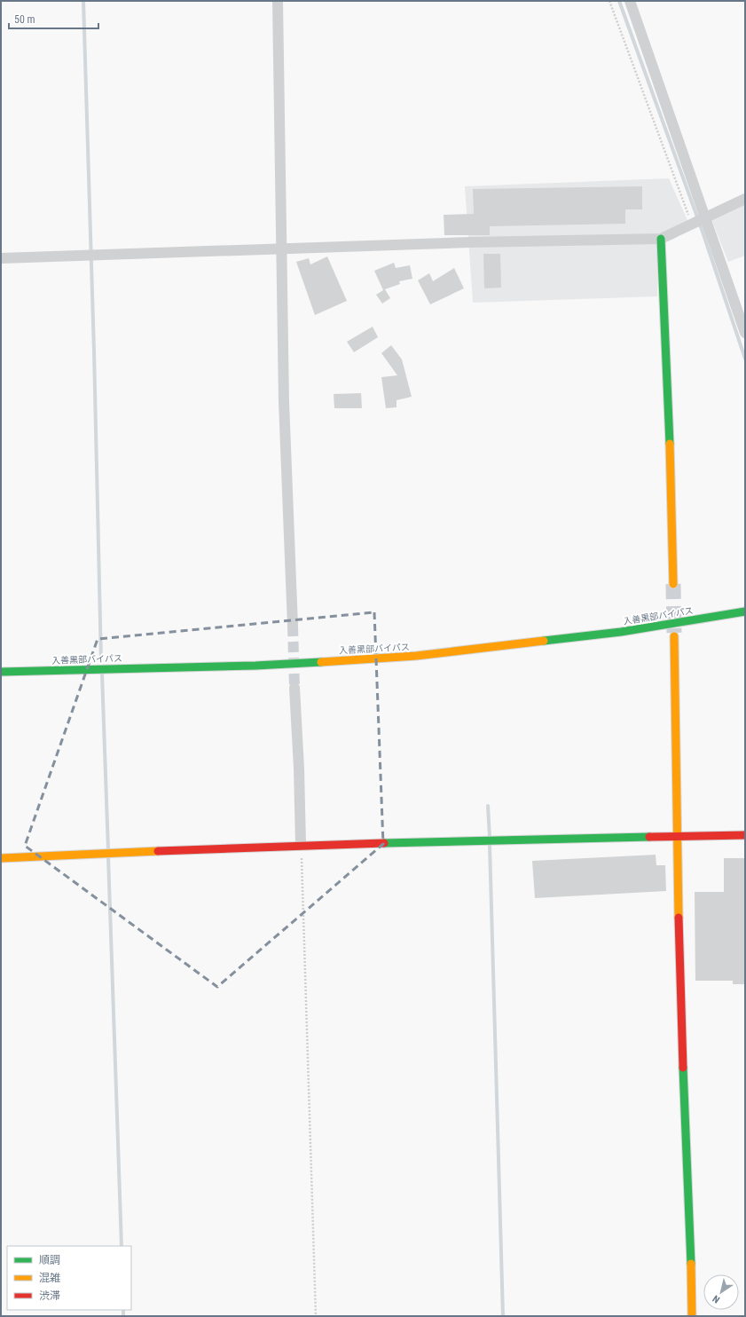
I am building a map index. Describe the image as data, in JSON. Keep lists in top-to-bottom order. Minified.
{"streets":{"main road":["入善黒部バイパス"]},"legend":["順調","混雑","渋滞"],"scale_bar":"50 m","north":"bottom left"}
